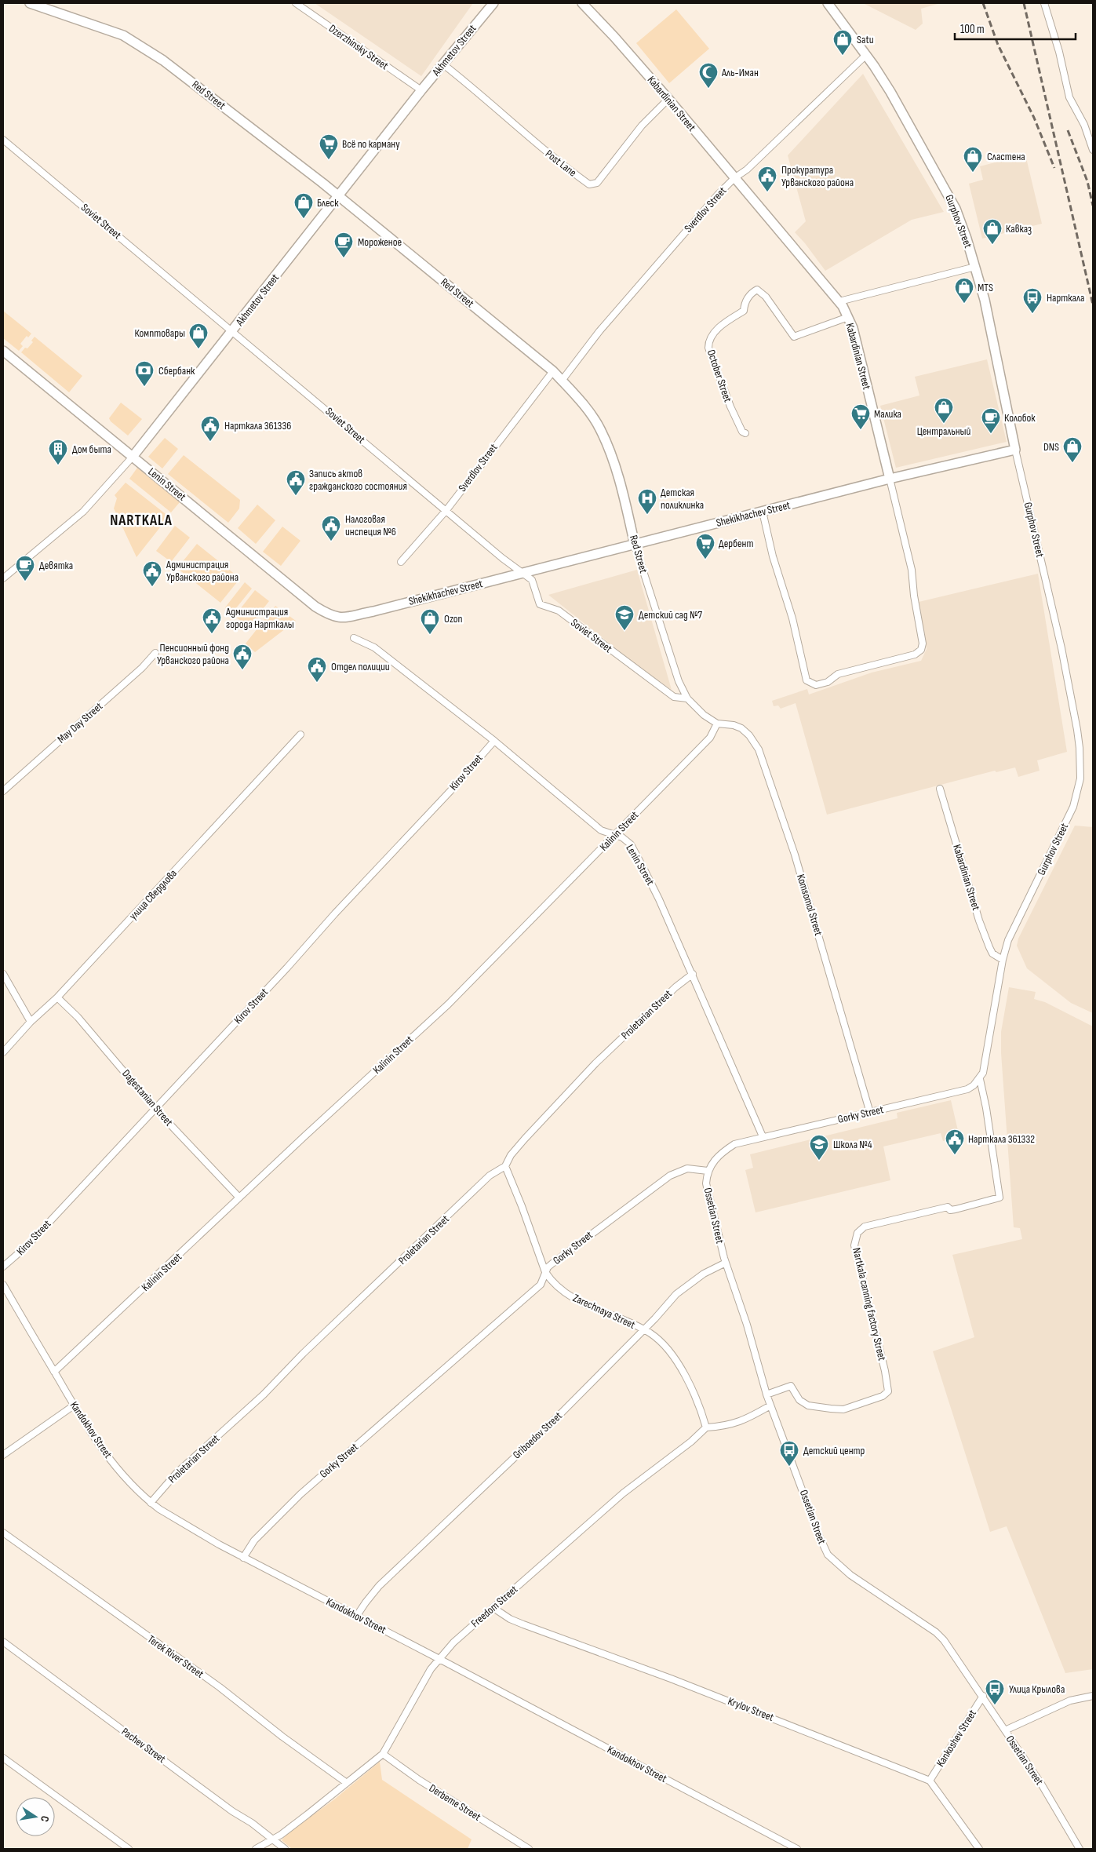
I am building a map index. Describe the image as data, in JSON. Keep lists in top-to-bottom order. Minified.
{"streets":{"street":["Dzerzhinsky Street","Akhmetov Street","Red Street","Kabardinian Street","Post Lane","Sverdlov Street","Soviet Street","Gurphov Street","October Street","Lenin Street","Shekikhachev Street","May Day Street","Kirov Street","Kalinin Street","улица Свердлова","Komsomol Street","Proletarian Street","Dagestanian Street","Gorky Street","Ossetian Street","Nartkala canning factory Street","Zarechnaya Street","Kandokhov Street","Griboedov Street","Freedom Street","Terek River Street","Krylov Street","Kankoshev Street","Pachev Street","Derbeте Street"]},"crossings":[["Dzerzhinsky Street","Akhmetov Street"],["Akhmetov Street","Red Street"],["Akhmetov Street","Post Lane"],["Akhmetov Street","Soviet Street"],["Akhmetov Street","Lenin Street"],["Red Street","Sverdlov Street"],["Red Street","Soviet Street"],["Red Street","Shekikhachev Street"],["Red Street","Kalinin Street"],["Red Street","Komsomol Street"],["Kabardinian Street","Post Lane"],["Kabardinian Street","Sverdlov Street"],["Kabardinian Street","Gurphov Street"],["Kabardinian Street","October Street"],["Kabardinian Street","Shekikhachev Street"],["Sverdlov Street","Soviet Street"],["Sverdlov Street","Gurphov Street"],["Soviet Street","Shekikhachev Street"],["Gurphov Street","Shekikhachev Street"],["Gurphov Street","Gorky Street"],["Gurphov Street","Nartkala canning factory Street"],["Lenin Street","Shekikhachev Street"],["Lenin Street","Kirov Street"],["Lenin Street","Kalinin Street"],["Lenin Street","Proletarian Street"],["Lenin Street","Gorky Street"],["Kirov Street","Dagestanian Street"],["Kalinin Street","Komsomol Street"],["Kalinin Street","Dagestanian Street"],["Kalinin Street","Kandokhov Street"],["улица Свердлова","Dagestanian Street"],["Komsomol Street","Gorky Street"],["Proletarian Street","Zarechnaya Street"],["Proletarian Street","Kandokhov Street"],["Gorky Street","Ossetian Street"],["Gorky Street","Nartkala canning factory Street"],["Gorky Street","Zarechnaya Street"],["Gorky Street","Kandokhov Street"],["Ossetian Street","Nartkala canning factory Street"],["Ossetian Street","Griboedov Street"],["Ossetian Street","Kankoshev Street"],["Zarechnaya Street","Griboedov Street"],["Zarechnaya Street","Freedom Street"],["Kandokhov Street","Griboedov Street"],["Kandokhov Street","Freedom Street"],["Freedom Street","Terek River Street"],["Freedom Street","Krylov Street"],["Freedom Street","Pachev Street"],["Freedom Street","Derbeте Street"],["Krylov Street","Kankoshev Street"]],"districts":["NARTKALA"],"places":{"shop":["Satu","Сластена","Блеск","Кавказ","MTS","Комптовары","Центральный","DNS","Ozon"],"mosque":["Аль-Иман"],"supermarket":["Всё по карману","Малика","Дербент"],"public building":["Прокуратура Урванского района","Нарткала 361336","Запись актов гражданского состояния","Налоговая инспеция №6","Администрация Урванского района","Администрация города Нарткалы","Пенсионный фонд Урванского района","Отдел полиции","Нарткала 361332"],"cafe":["Мороженое","Колобок","Девятка"],"bus stop":["Нарткала","Детский центр","Улица Крылова"],"bank":["Сбербанк"],"building":["Дом быта"],"hospital":["Детская поликлинка"],"school or university":["Детский сад №7","Школа №4"]},"scale_bar":"100 m","north":"right"}
